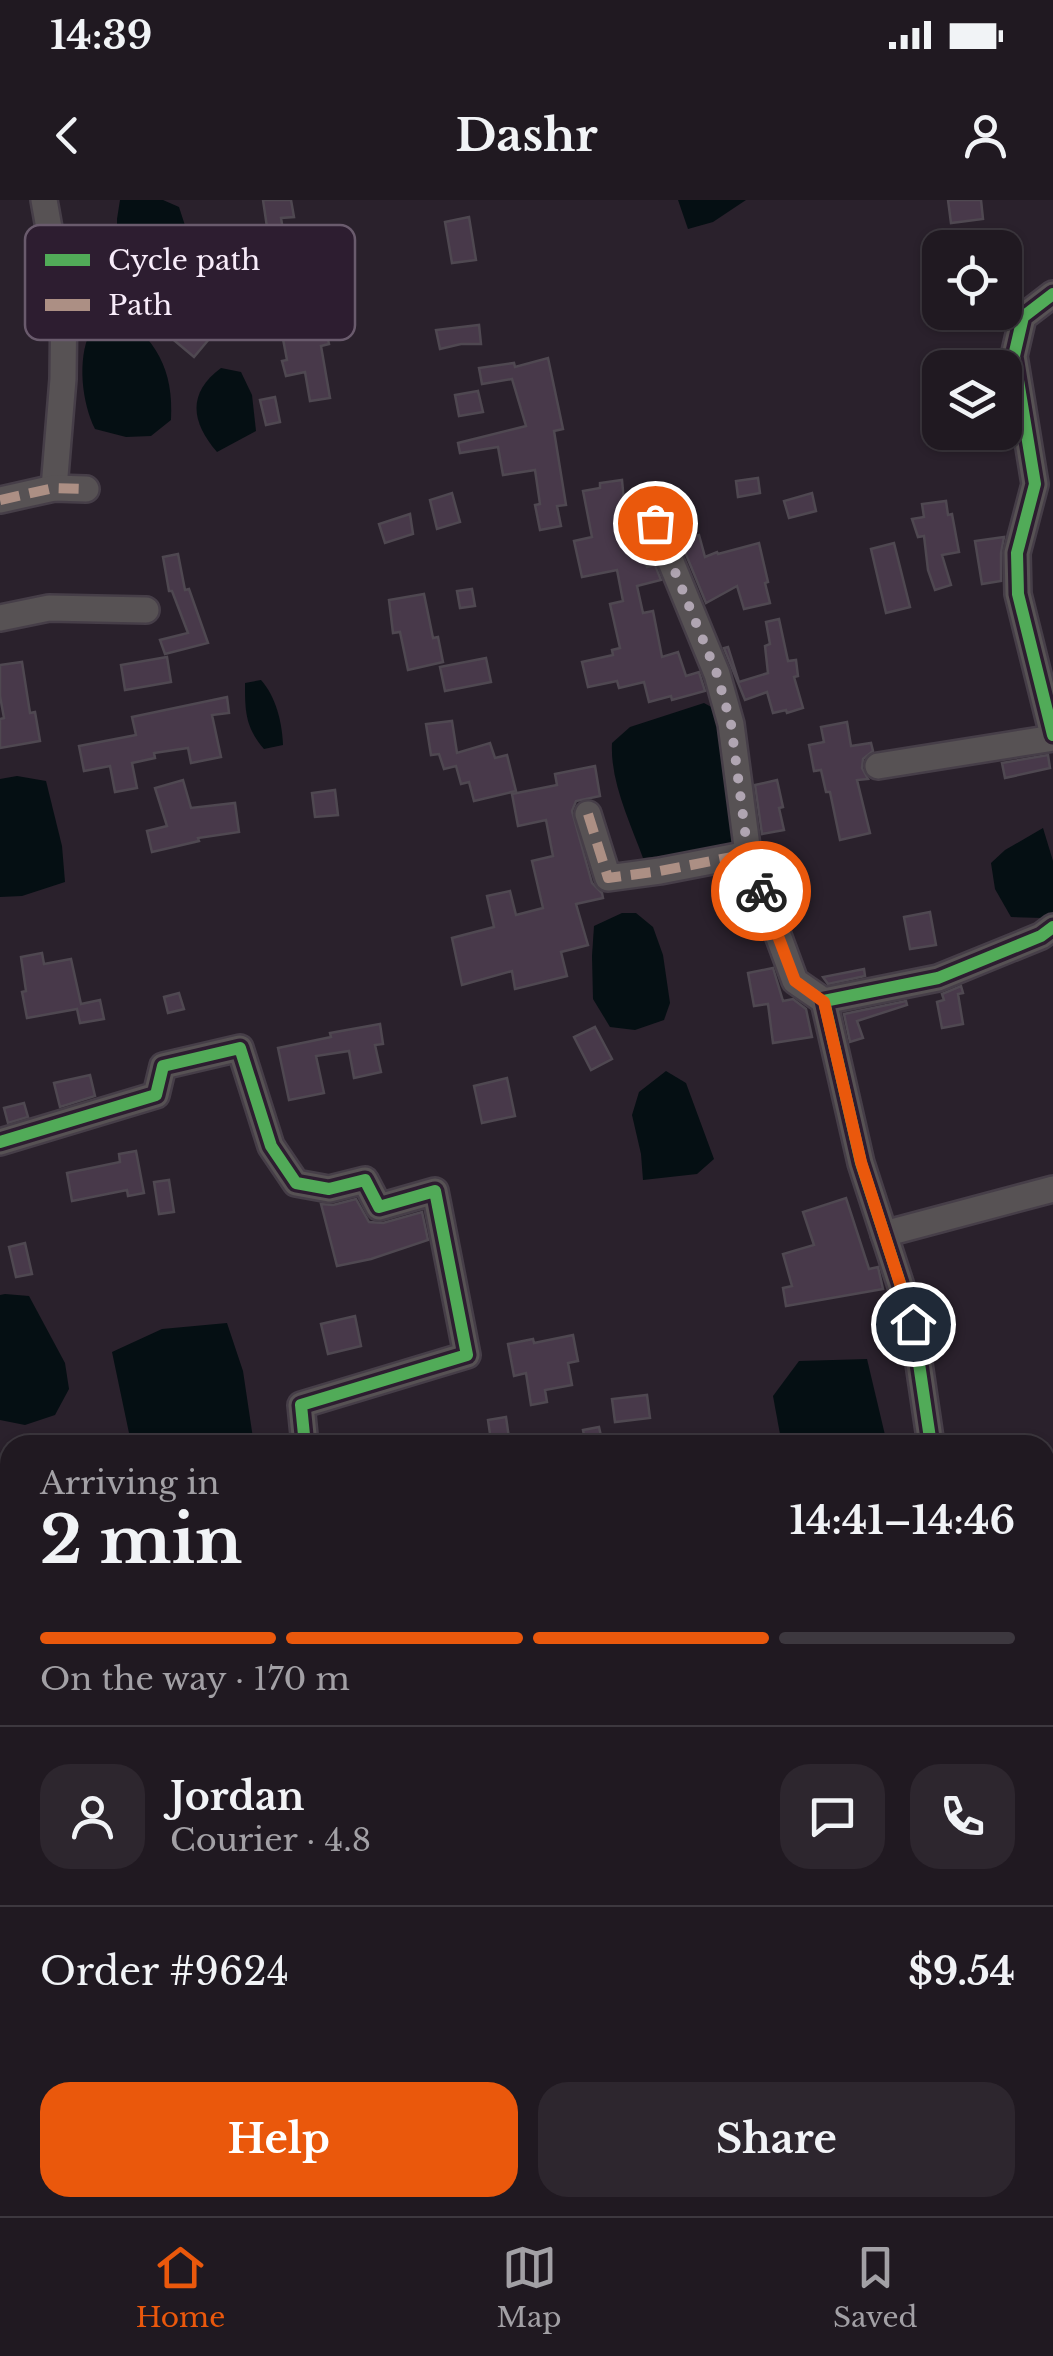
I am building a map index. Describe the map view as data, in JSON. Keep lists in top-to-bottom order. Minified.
{"legend":["Cycle path","Path"],"page":{"status":"14:39","header":"Dashr","heading":["2 min","Arriving in","14:41–14:46"],"panel":["Jordan","Courier · 4.8","Order #9624","$9.54"],"bar":"On the way · 170 m","buttons":["Help","Share"],"tabs":["Home","Map","Saved"]}}
